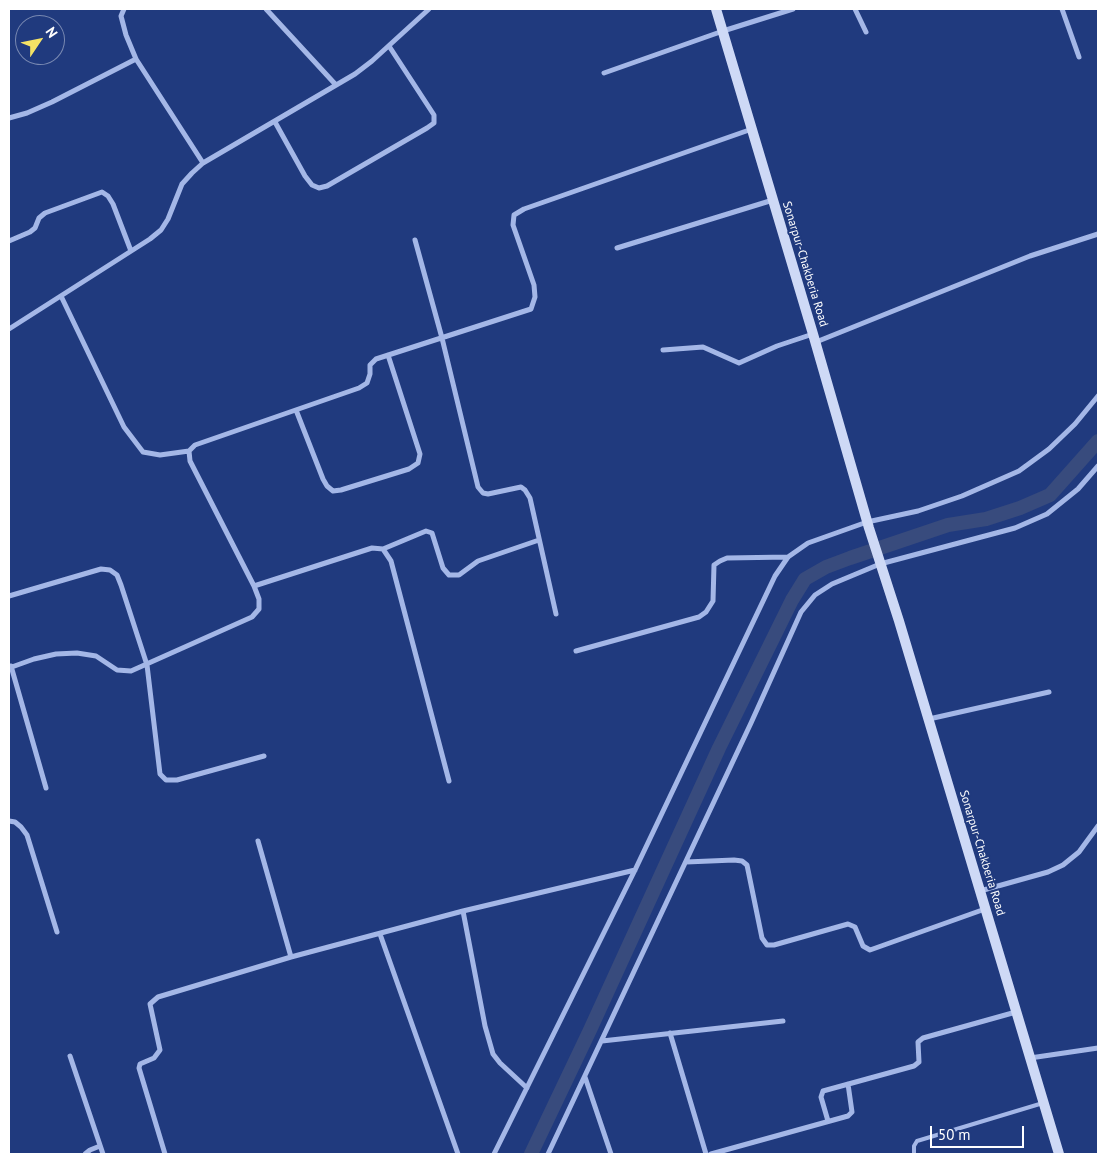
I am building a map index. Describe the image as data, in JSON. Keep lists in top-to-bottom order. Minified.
{"streets":{"main road":["Sonarpur-Chakberia Road"]},"scale_bar":"50 m","north":"top right"}
